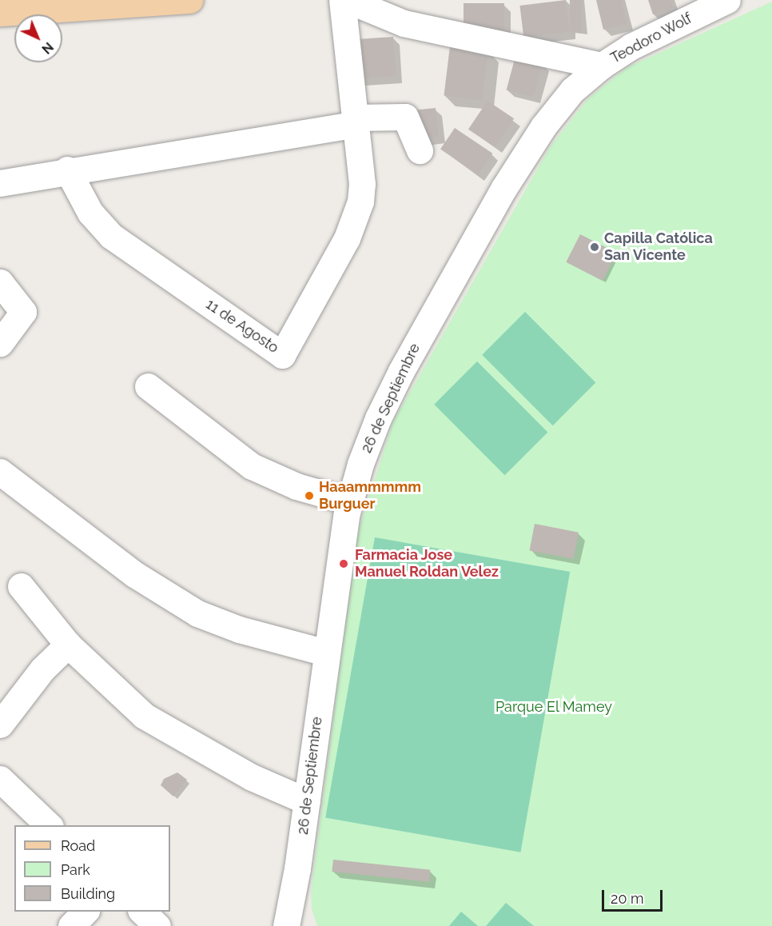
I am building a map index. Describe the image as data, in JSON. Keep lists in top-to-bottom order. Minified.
{"streets":{"street":["Teodoro Wolf","11 de Agosto","26 de Septiembre"]},"crossings":[["Teodoro Wolf","26 de Septiembre"]],"parks":["Parque El Mamey"],"places":["Capilla Católica San Vicente","Haaammmmm Burguer","Farmacia Jose Manuel Roldan Velez"],"legend":["Road","Park","Building"],"scale_bar":"20 m","north":"bottom right"}
